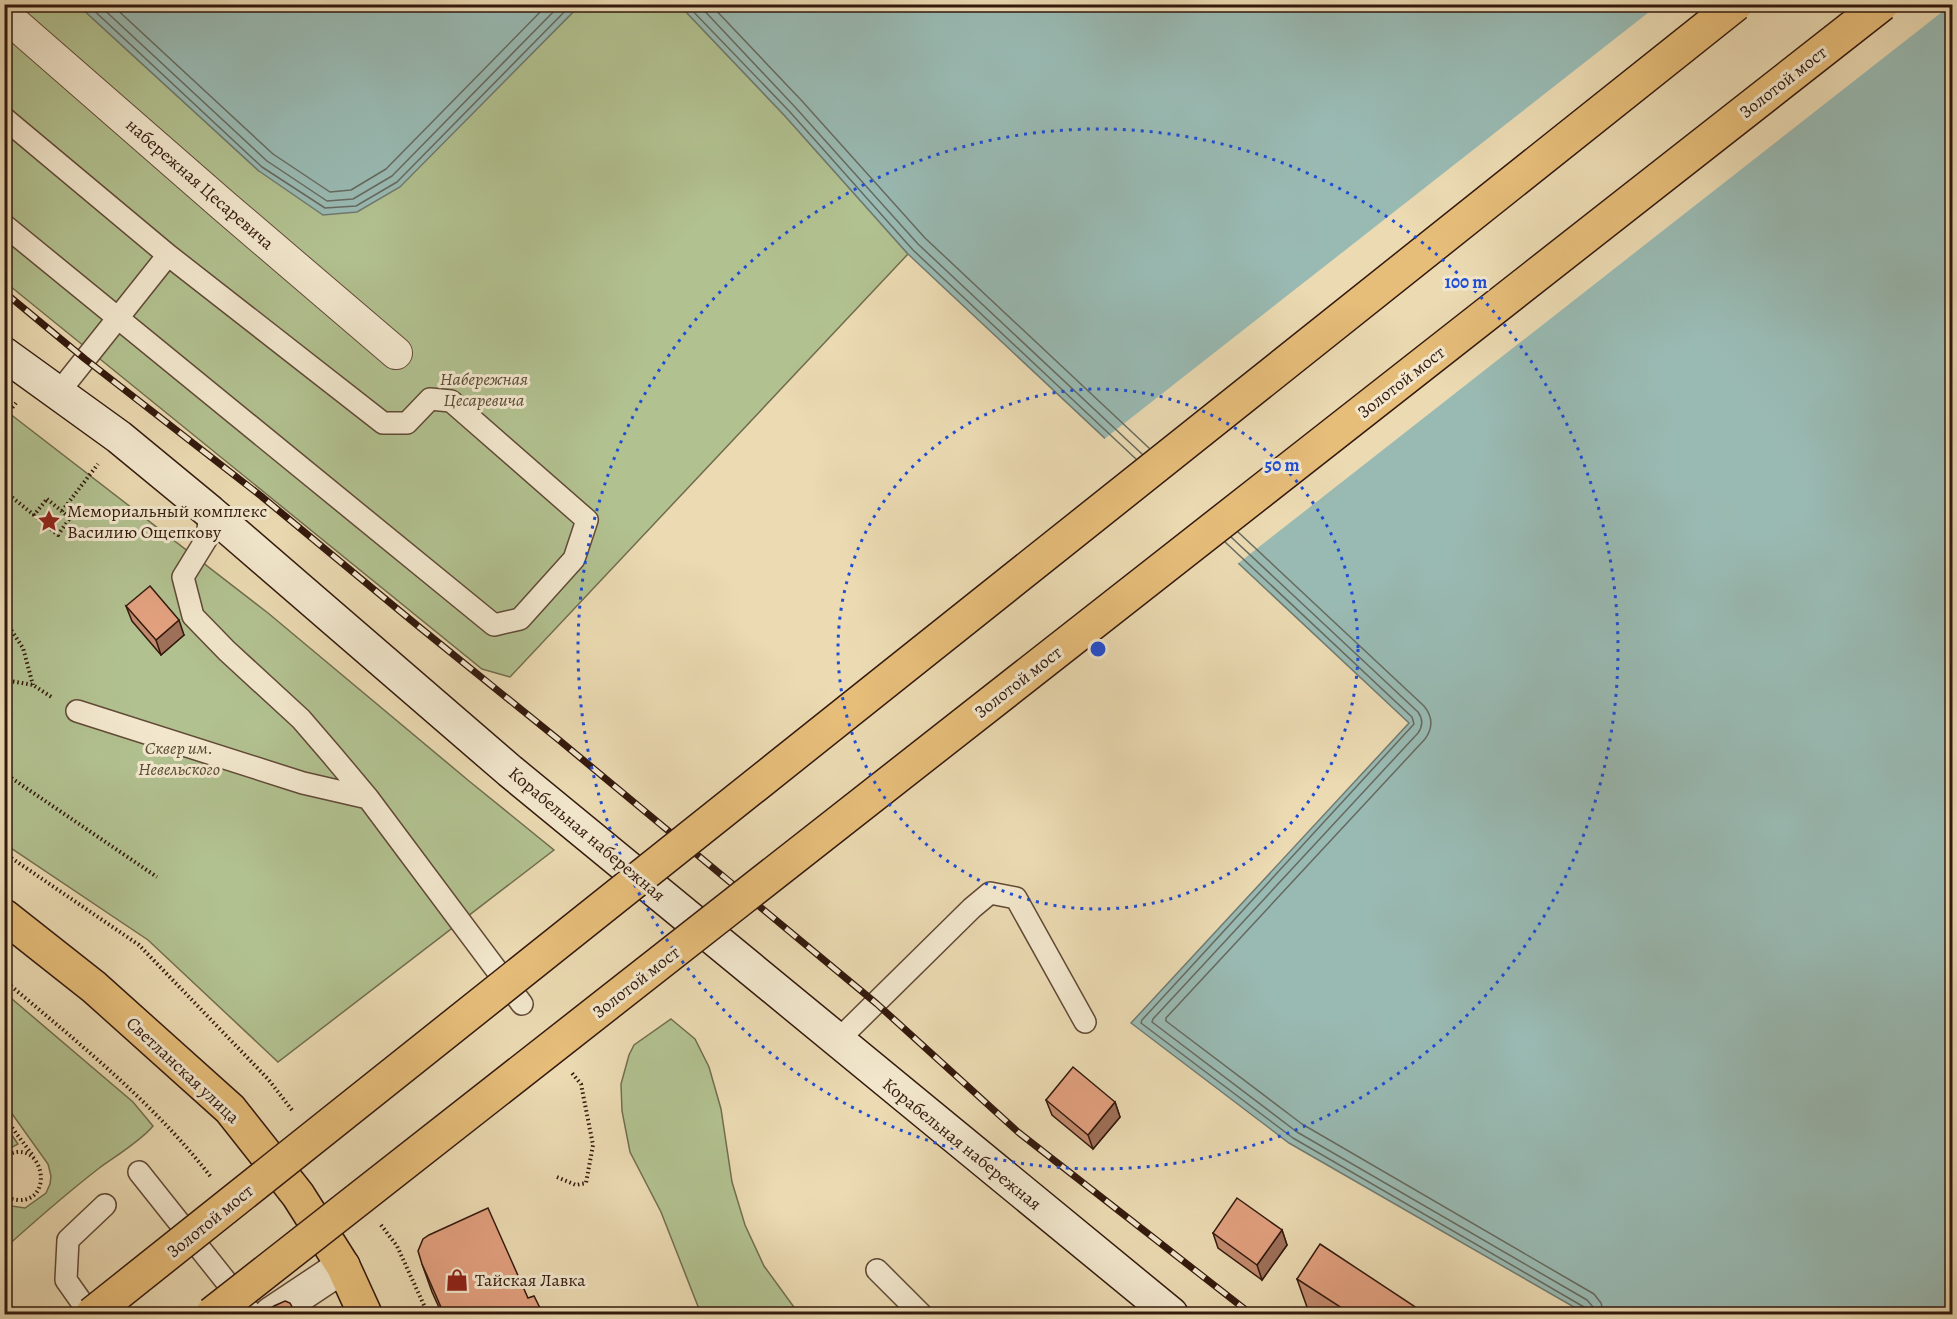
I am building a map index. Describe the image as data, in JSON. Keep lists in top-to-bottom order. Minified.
{"streets":{"main road":["Золотой мост","Корабельная набережная","Светланская улица"],"street":["набережная Цесаревича"]},"parks":["Набережная Цесаревича","Сквер им. Невельского"],"places":{"place":["Мемориальный комплекс Василию Ощепкову"],"shop":["Тайская Лавка"]},"rings":["100 m","50 m"]}
